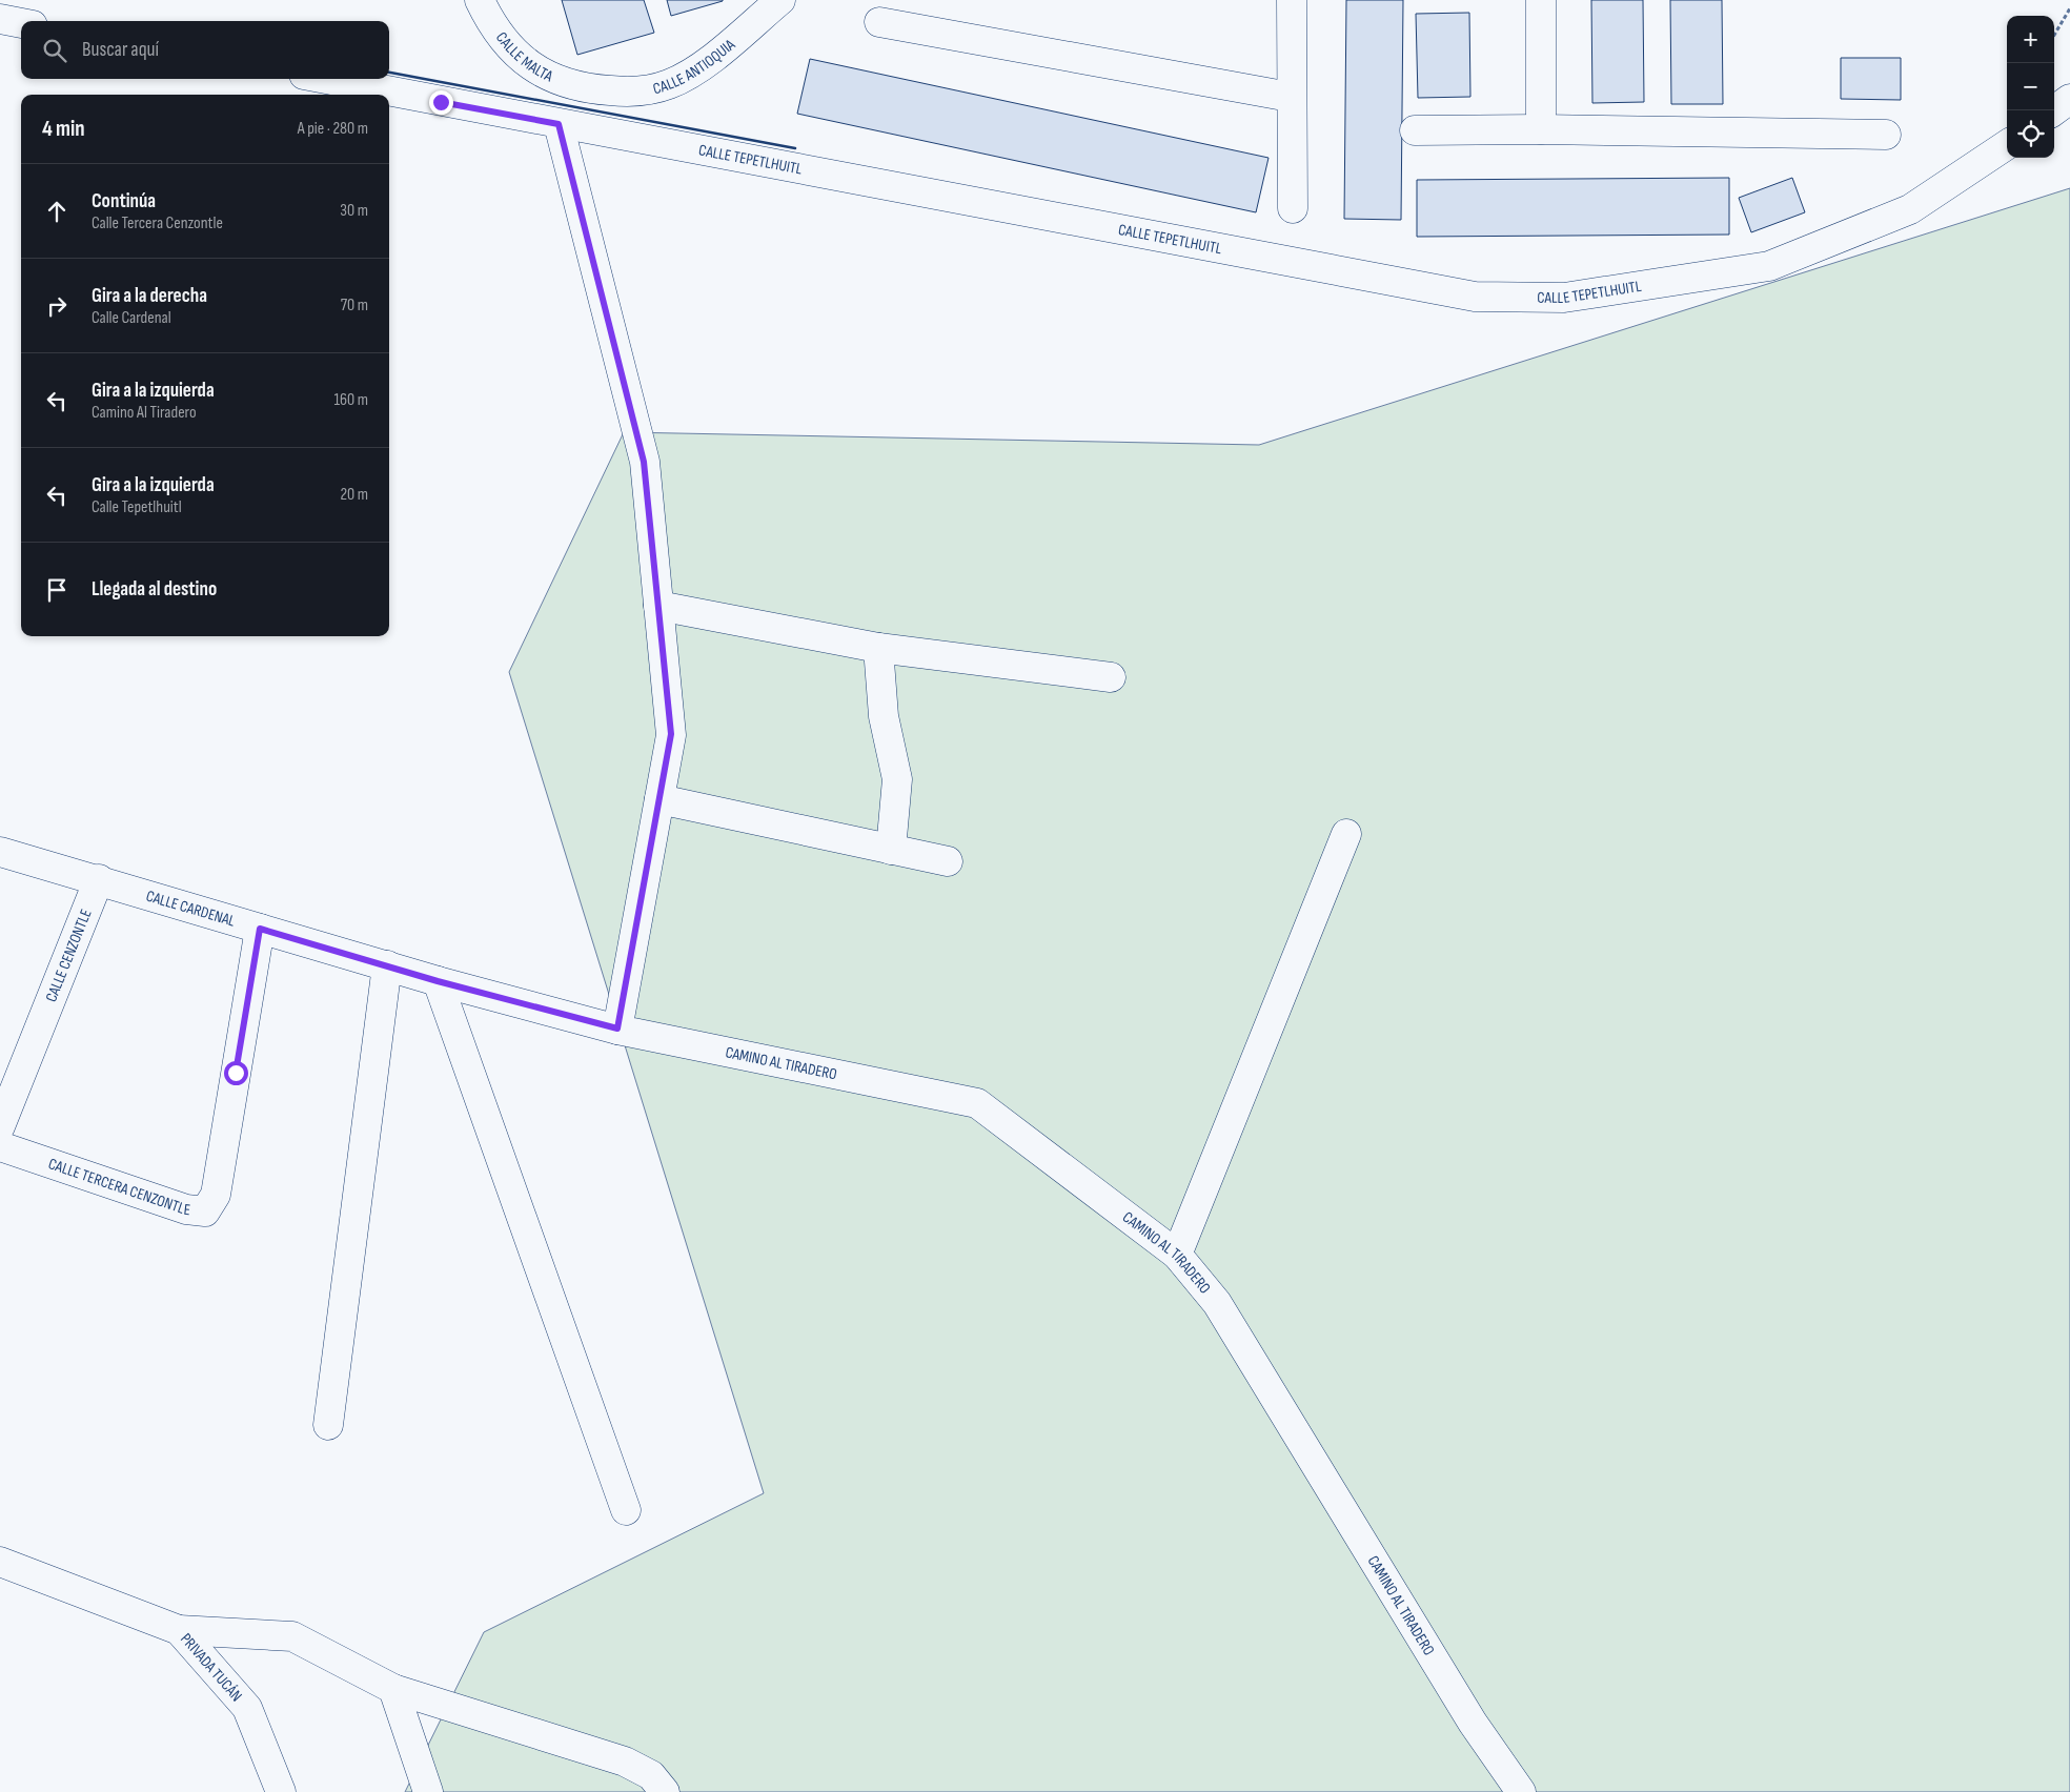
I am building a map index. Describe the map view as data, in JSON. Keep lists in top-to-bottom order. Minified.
{"streets":{"street":["CALLE MALTA","CALLE ANTIOQUIA","CALLE TEPETLHUITL","CALLE CARDENAL","CALLE CENZONTLE","CAMINO AL TIRADERO","CALLE TERCERA CENZONTLE","PRIVADA TUCÁN"]},"crossings":[["CALLE MALTA","CALLE ANTIOQUIA"],["CALLE CARDENAL","CALLE CENZONTLE"],["CALLE CARDENAL","CAMINO AL TIRADERO"],["CALLE CARDENAL","CALLE TERCERA CENZONTLE"]],"page":{"map_buttons":["+","−"],"search":"Buscar aquí","heading":["4 min","A pie · 280 m"],"list":[["Continúa","Calle Tercera Cenzontle","30 m"],["Gira a la derecha","Calle Cardenal","70 m"],["Gira a la izquierda","Camino Al Tiradero","160 m"],["Gira a la izquierda","Calle Tepetlhuitl","20 m"],"Llegada al destino"]}}
